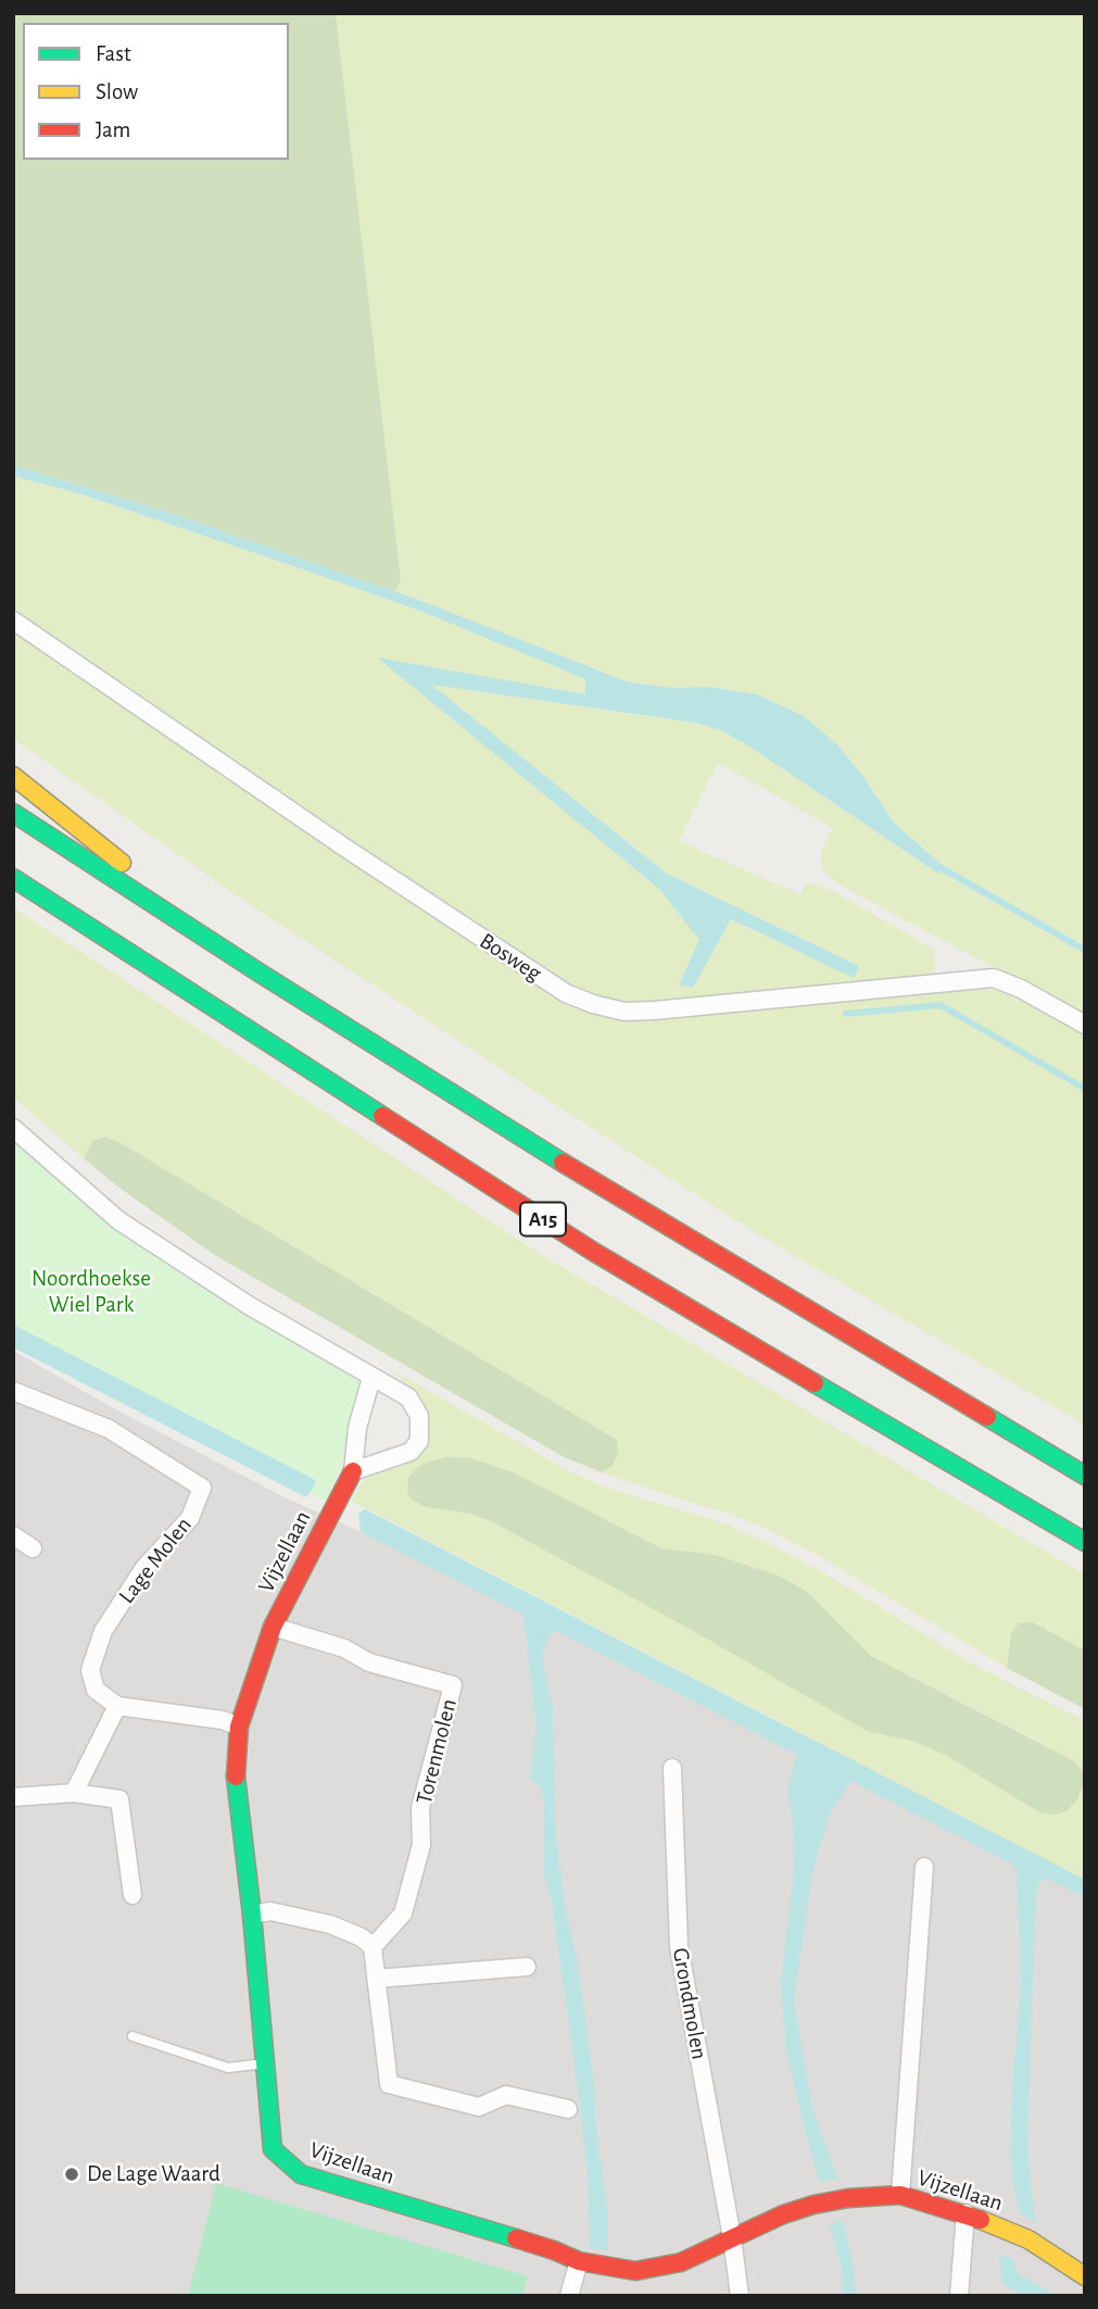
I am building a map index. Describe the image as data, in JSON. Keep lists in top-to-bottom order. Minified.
{"streets":{"main road":["A15","Vijzellaan"],"street":["Bosweg","Lage Molen","Torenmolen","Grondmolen"]},"crossings":[["Vijzellaan","Torenmolen"],["Vijzellaan","Grondmolen"]],"parks":["Noordhoekse Wiel Park"],"places":["De Lage Waard"],"legend":["Fast","Slow","Jam"]}
